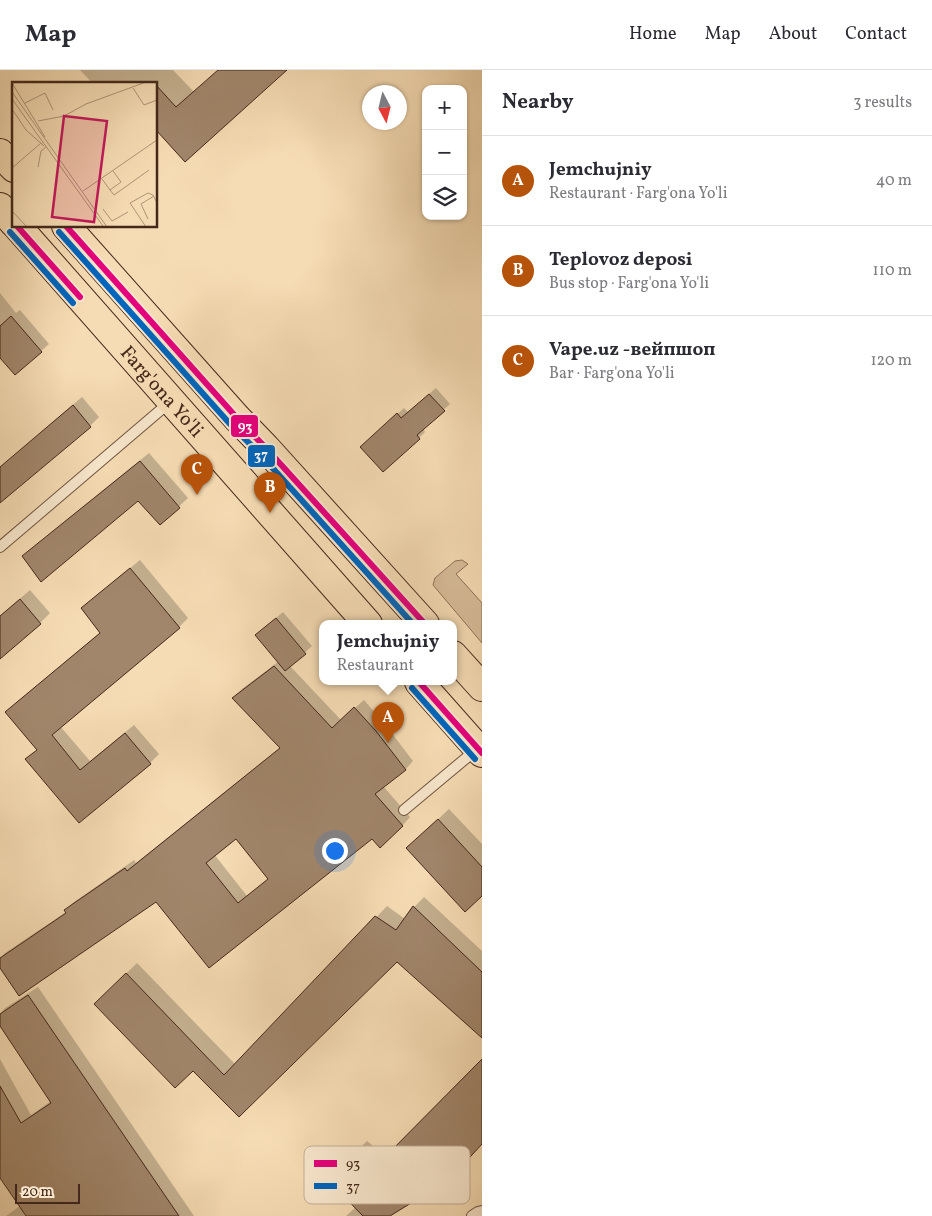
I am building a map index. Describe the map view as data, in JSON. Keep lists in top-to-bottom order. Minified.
{"streets":{"main road":["Farg'ona Yo'li"]},"lines":["transit line 93","transit line 37"],"legend":["93","37"],"scale_bar":"20 m","north":"bottom","page":{"header":"Map","nav":["Home","Map","About","Contact"],"heading":["Nearby","3 results"],"map_buttons":["+","−"],"list":[{"mark":"A","name":"Jemchujniy","note":"Restaurant · Farg'ona Yo'li","value":"40 m"},{"mark":"B","name":"Teplovoz deposi","note":"Bus stop · Farg'ona Yo'li","value":"110 m"},{"mark":"C","name":"Vape.uz -вейпшоп","note":"Bar · Farg'ona Yo'li","value":"120 m"}],"pins":["C","B","A"],"popup":["Jemchujniy","Restaurant"],"scale":"20 m"}}
